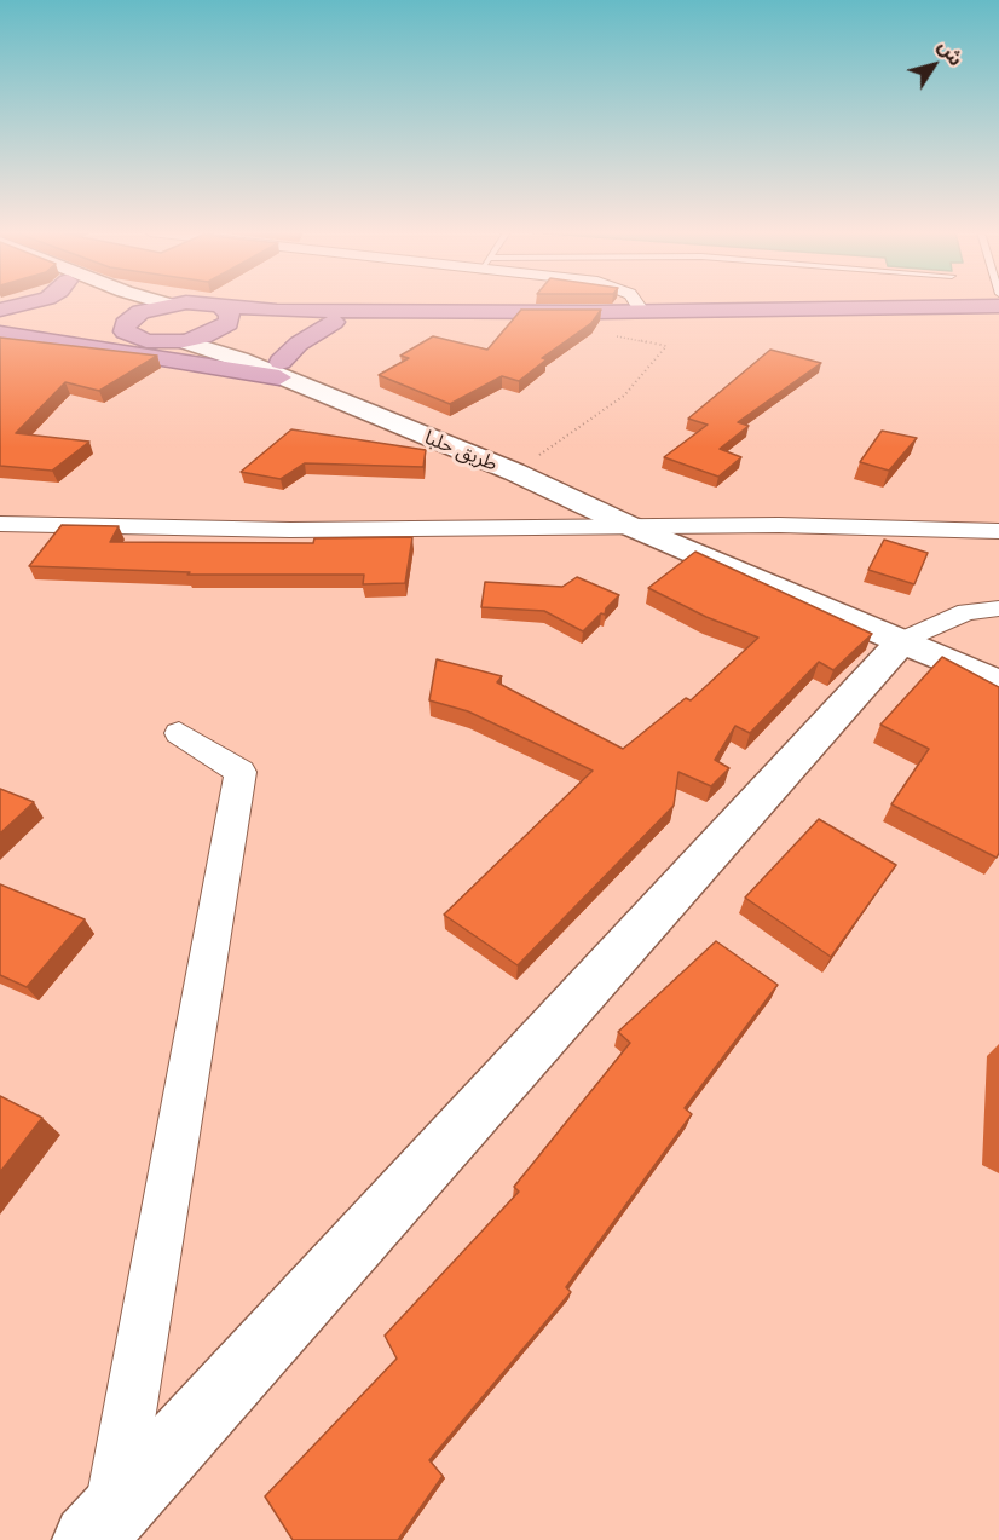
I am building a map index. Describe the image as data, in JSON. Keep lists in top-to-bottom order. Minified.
{"streets":{"main road":["طريق حلبا"]},"north":"top right"}
